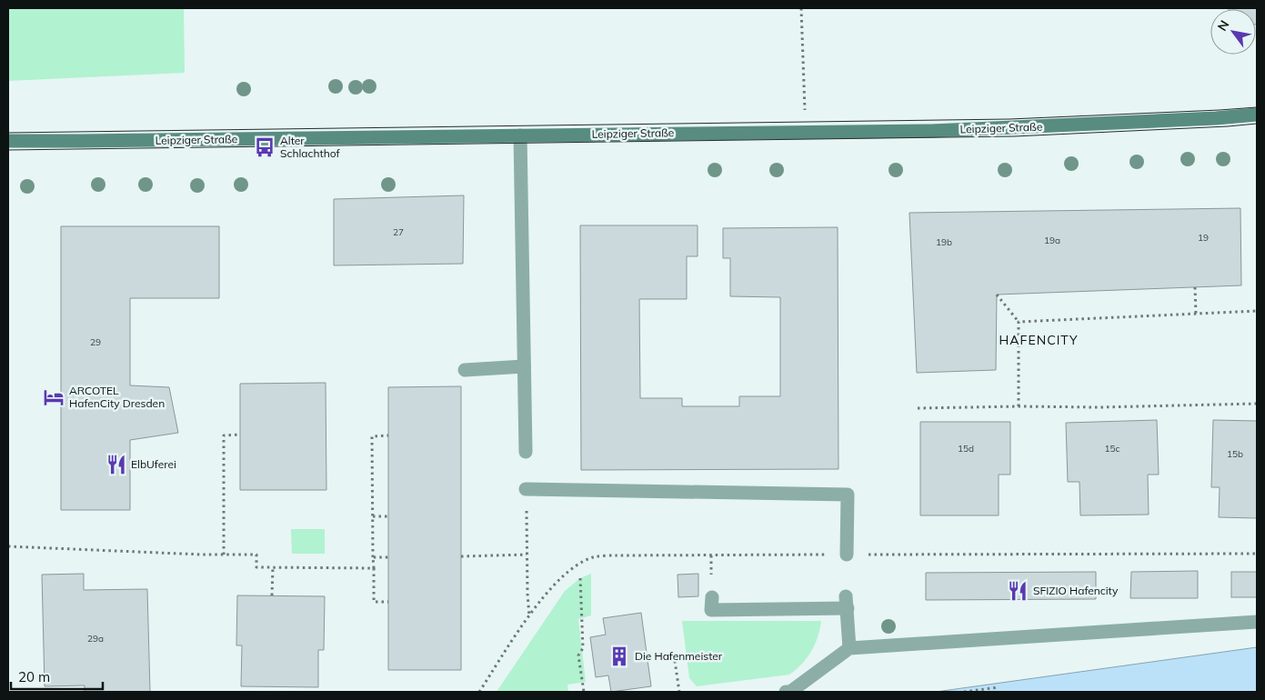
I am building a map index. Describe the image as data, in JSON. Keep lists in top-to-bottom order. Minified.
{"streets":{"main road":["Leipziger Straße"]},"districts":["HAFENCITY"],"places":{"bus stop":["Alter Schlachthof"],"hotel":["ARCOTEL HafenCity Dresden"],"restaurant":["ElbUferei","SFIZIO Hafencity"],"building":["Die Hafenmeister"]},"house_numbers":["27","19","19a","19b","29","15d","15c","15b","29a"],"scale_bar":"20 m","north":"top left"}
